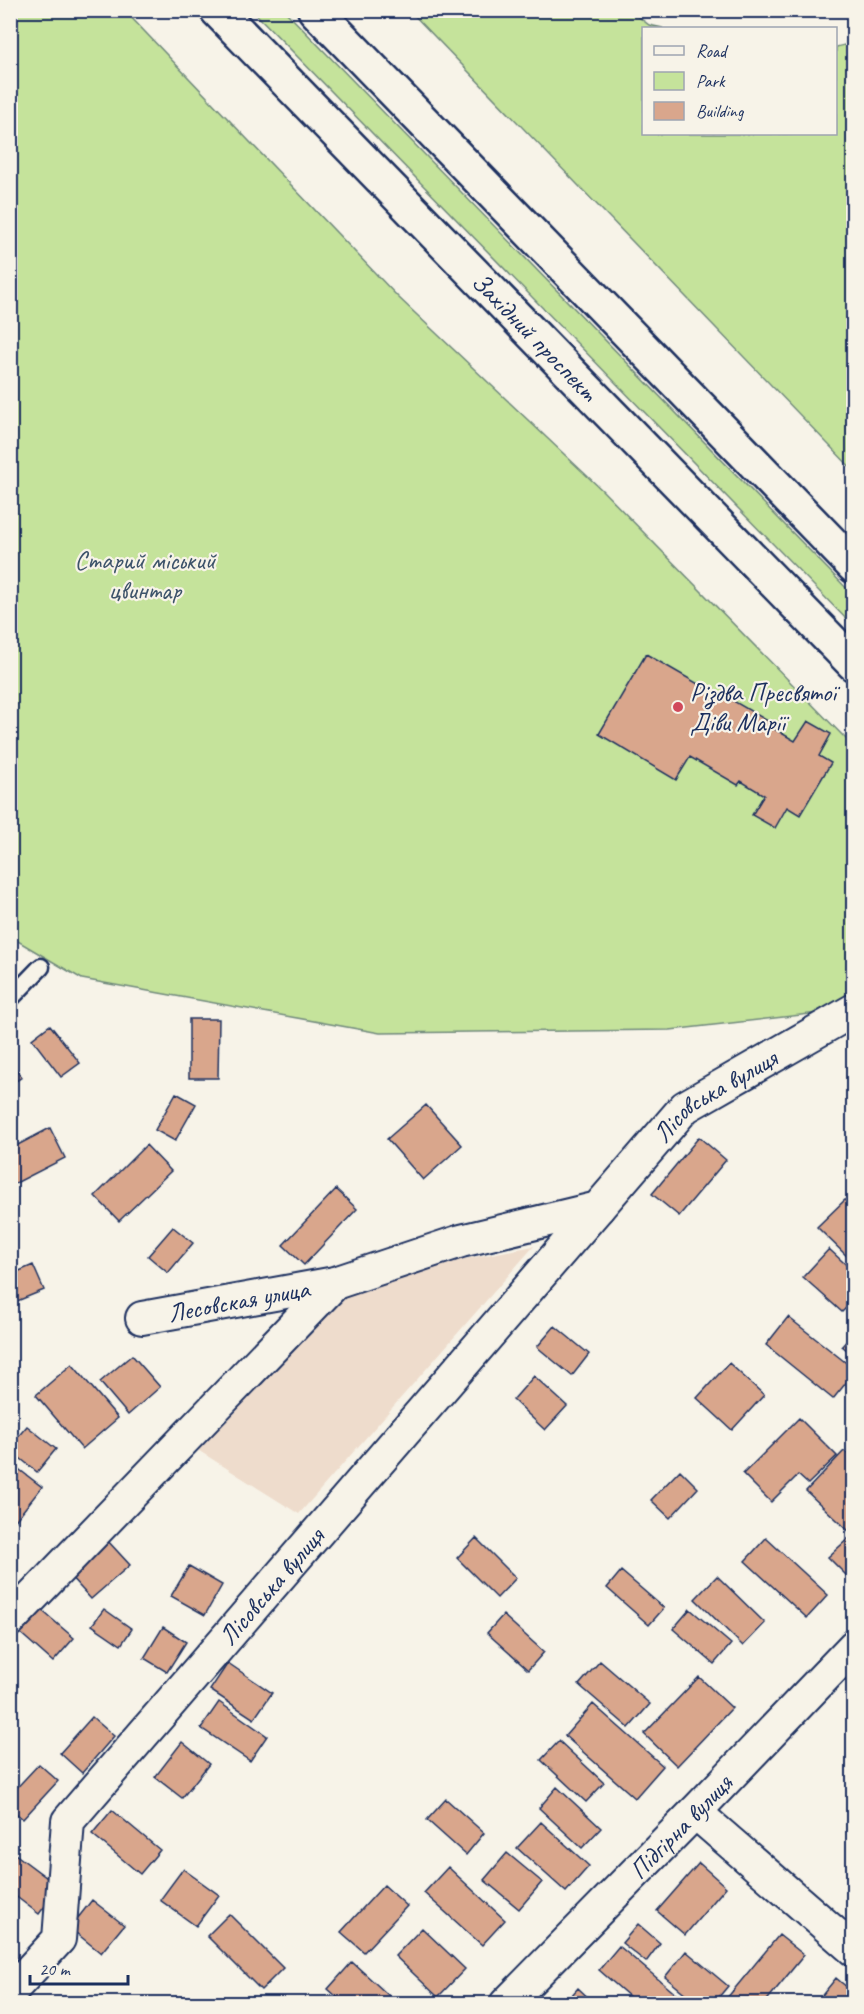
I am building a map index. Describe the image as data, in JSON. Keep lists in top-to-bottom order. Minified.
{"streets":{"main road":["Західний проспект"],"street":["Лісовська вулиця","Лесовская улица","Підгірна вулиця"]},"parks":["Старий міський цвинтар"],"places":["Різдва Пресвятої Діви Марії"],"legend":["Road","Park","Building"],"scale_bar":"20 m"}
